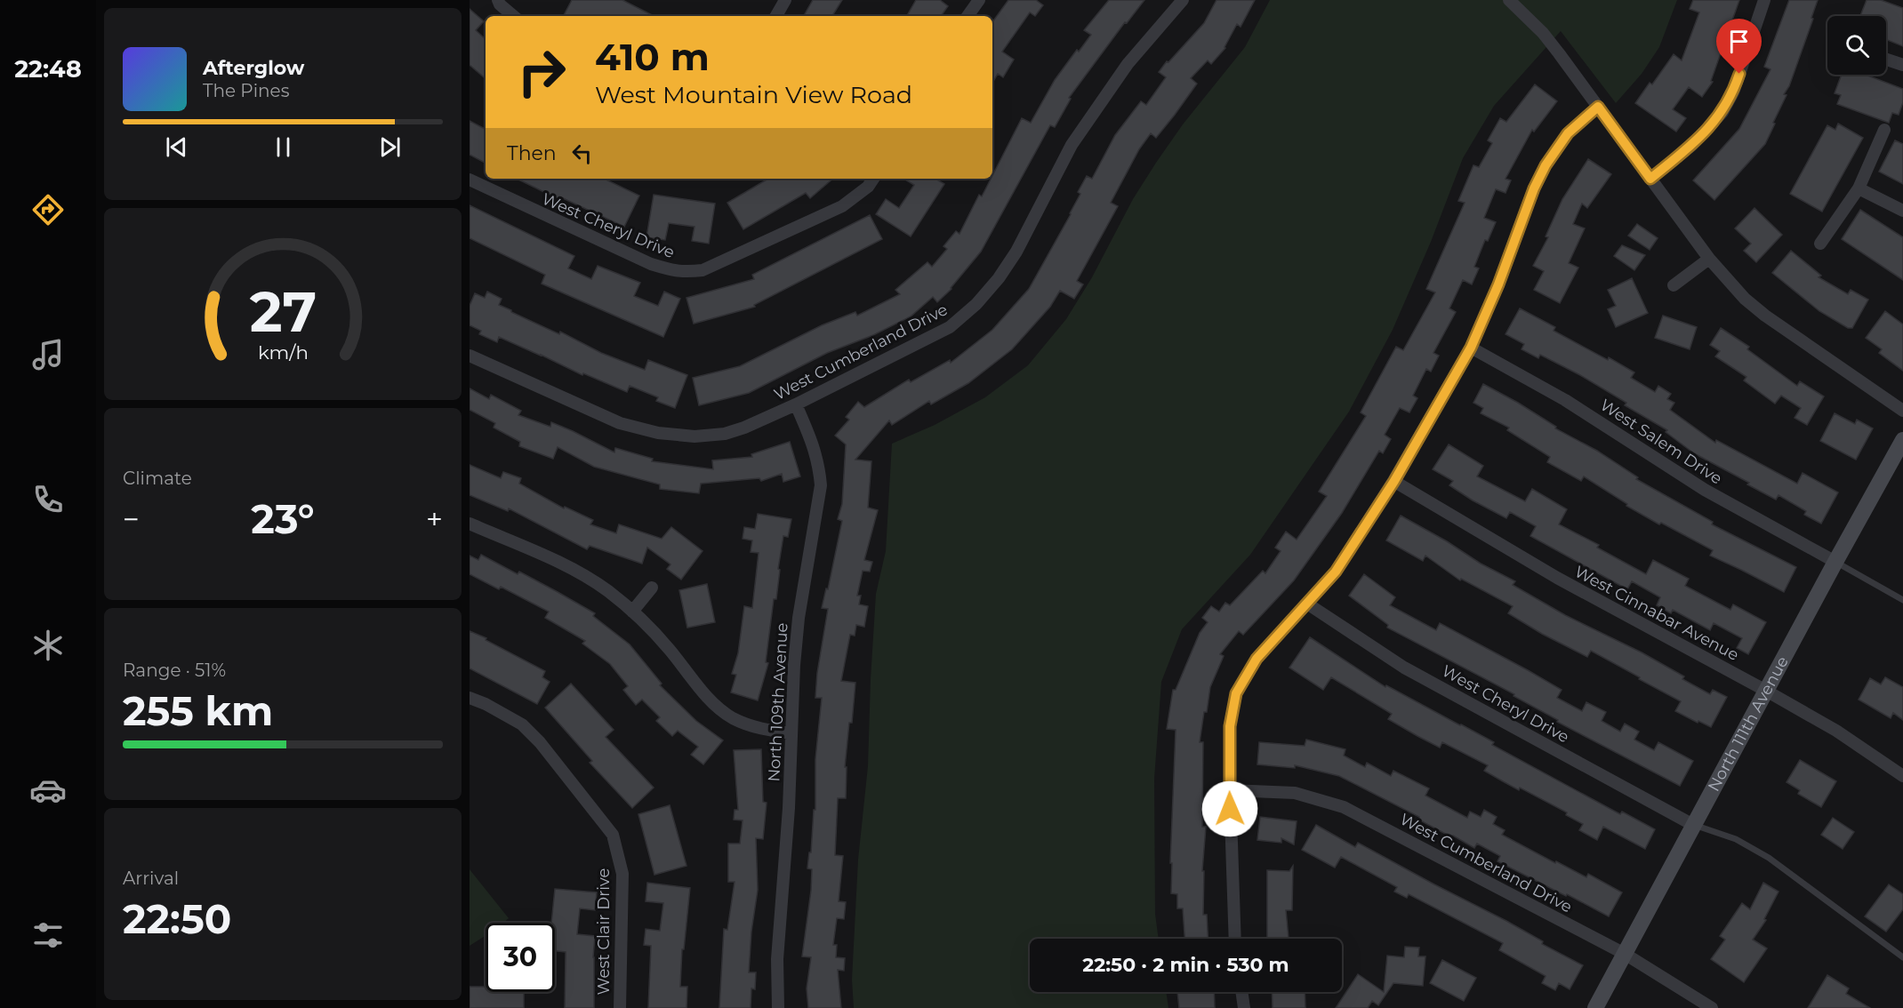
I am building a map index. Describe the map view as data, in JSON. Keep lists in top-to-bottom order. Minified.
{"streets":{"street":["West Cheryl Drive","West Cumberland Drive","West Salem Drive","West Cinnabar Avenue","North 109th Avenue","North 111th Avenue","West Clair Drive"]},"crossings":[["West Cheryl Drive","North 111th Avenue"],["West Cumberland Drive","North 109th Avenue"],["West Cumberland Drive","North 111th Avenue"],["West Salem Drive","North 111th Avenue"],["West Cinnabar Avenue","North 111th Avenue"]],"page":{"tabs":"22:48","turn":["410 m","West Mountain View Road"],"song":["Afterglow","The Pines"],"then":"Then","tile":["Climate",["Range · 51%","255 km"],["Arrival","22:50"]],"heat":["−","23°","+"],"limit":"30","trip":"22:50 · 2 min · 530 m","gauge":["27","km/h"]}}
